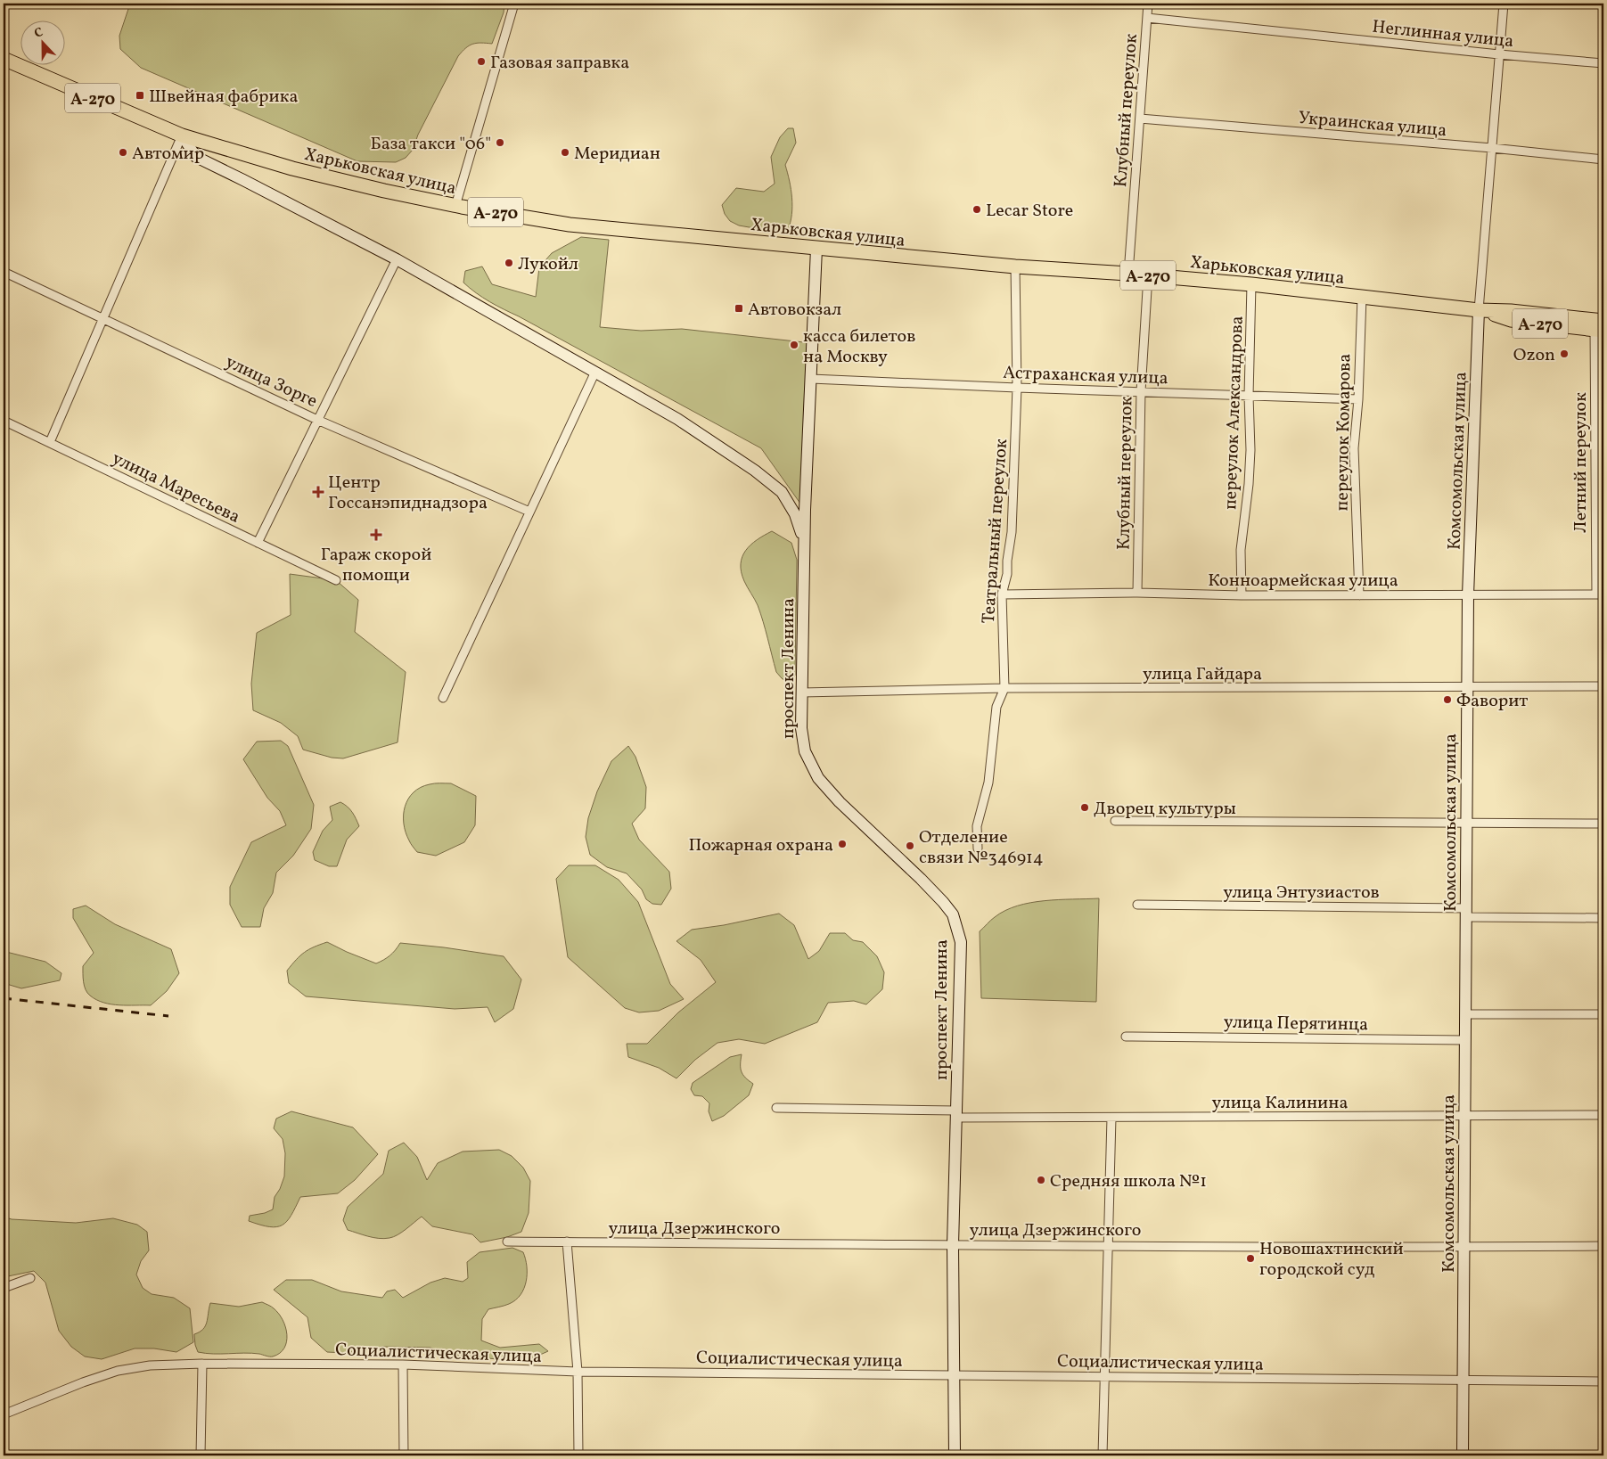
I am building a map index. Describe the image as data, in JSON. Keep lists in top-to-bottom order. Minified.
{"streets":{"highway":["А-270","Харьковская улица"],"main road":["Комсомольская улица","проспект Ленина"],"street":["Неглинная улица","Клубный переулок","Украинская улица","Астраханская улица","улица Зорге","переулок Александрова","переулок Комарова","Летний переулок","улица Маресьева","Театральный переулок","Конноармейская улица","улица Гайдара","улица Энтузиастов","улица Перятинца","улица Калинина","улица Дзержинского","Социалистическая улица"]},"crossings":[["Неглинная улица","Клубный переулок"],["Неглинная улица","Комсомольская улица"],["Клубный переулок","Украинская улица"],["Клубный переулок","Харьковская улица"],["Клубный переулок","Астраханская улица"],["Клубный переулок","Конноармейская улица"],["Украинская улица","Комсомольская улица"],["Харьковская улица","переулок Александрова"],["Харьковская улица","переулок Комарова"],["Харьковская улица","Комсомольская улица"],["Харьковская улица","Летний переулок"],["Харьковская улица","Театральный переулок"],["Харьковская улица","проспект Ленина"],["Астраханская улица","переулок Александрова"],["Астраханская улица","переулок Комарова"],["Астраханская улица","Театральный переулок"],["Астраханская улица","проспект Ленина"],["переулок Александрова","Конноармейская улица"],["переулок Комарова","Конноармейская улица"],["Комсомольская улица","Конноармейская улица"],["Комсомольская улица","улица Гайдара"],["Комсомольская улица","улица Энтузиастов"],["Комсомольская улица","улица Перятинца"],["Комсомольская улица","улица Калинина"],["Комсомольская улица","улица Дзержинского"],["Комсомольская улица","Социалистическая улица"],["Летний переулок","Конноармейская улица"],["Театральный переулок","Конноармейская улица"],["Театральный переулок","улица Гайдара"],["проспект Ленина","улица Гайдара"],["проспект Ленина","улица Калинина"],["проспект Ленина","улица Дзержинского"],["проспект Ленина","Социалистическая улица"]],"places":{"other":["Газовая заправка","База такси \"06\"","Автомир","Меридиан","Lecar Store","Лукойл","касса билетов на Москву","Ozon","Фаворит","Дворец культуры","Пожарная охрана","Отделение связи №346914","Средняя школа №1","Новошахтинский городской суд"],"transit":["Швейная фабрика","Автовокзал"],"health":["Центр Госсанэпиднадзора","Гараж скорой помощи"]},"north":"top"}
